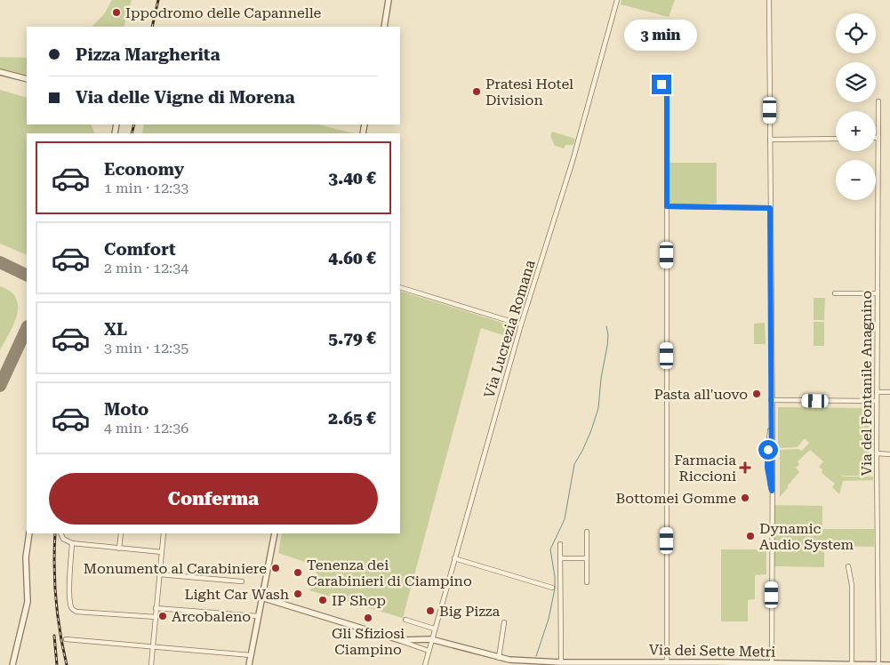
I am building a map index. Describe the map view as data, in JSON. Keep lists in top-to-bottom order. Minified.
{"streets":{"street":["Via Lucrezia Romana","Via del Fontanile Anagnino","Via dei Sette Metri"]},"crossings":[["Via Lucrezia Romana","Via dei Sette Metri"],["Via del Fontanile Anagnino","Via dei Sette Metri"]],"places":{"other":["Ippodromo delle Capannelle","Pratesi Hotel Division","Pasta all'uovo","Bottomei Gomme","Dynamic Audio System","Monumento al Carabiniere","Tenenza dei Carabinieri di Ciampino","Light Car Wash","IP Shop","Big Pizza","Arcobaleno","Gli Sfiziosi Ciampino"],"health":["Farmacia Riccioni"]},"page":{"map_buttons":["+","−"],"bubble":"3 min","banner":["Pizza Margherita","Via delle Vigne di Morena"],"list":[{"name":"Economy","note":"1 min · 12:33","value":"3.40 €"},{"name":"Comfort","note":"2 min · 12:34","value":"4.60 €"},{"name":"XL","note":"3 min · 12:35","value":"5.79 €"},{"name":"Moto","note":"4 min · 12:36","value":"2.65 €"}],"buttons":"Conferma"}}
